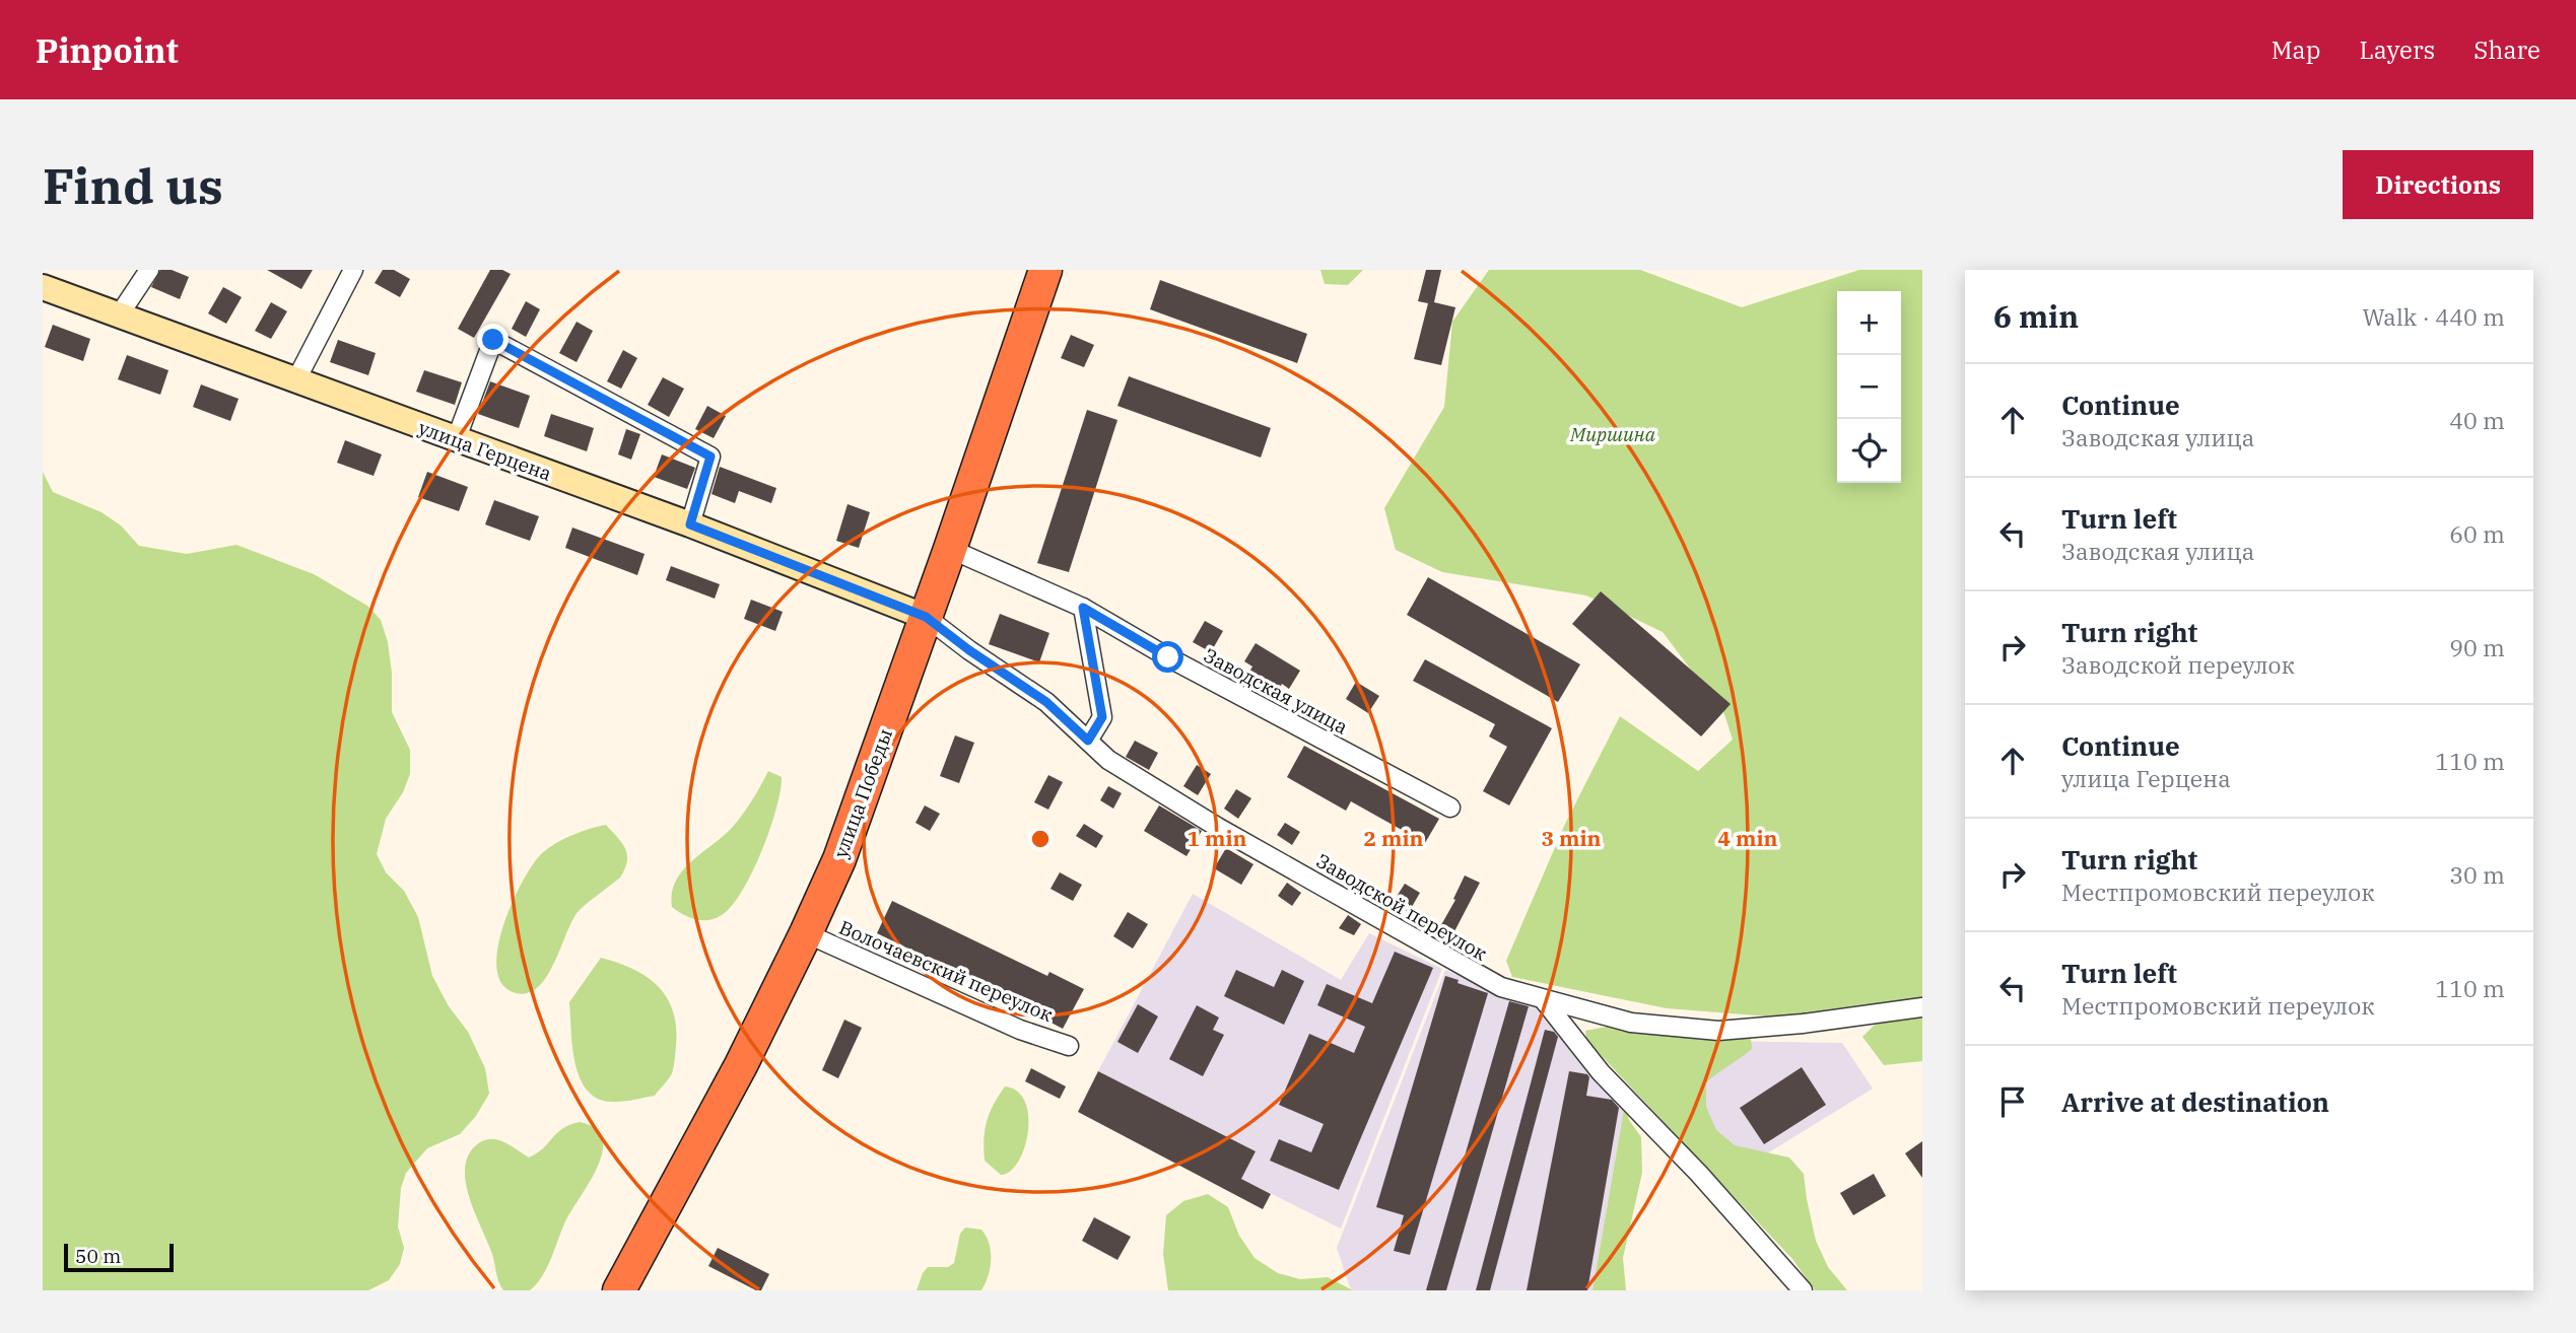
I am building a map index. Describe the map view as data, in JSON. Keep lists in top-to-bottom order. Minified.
{"streets":{"highway":["улица Победы"],"street":["улица Герцена","Заводская улица","Заводской переулок","Волочаевский переулок"]},"crossings":[["улица Герцена","улица Победы"],["улица Герцена","Заводской переулок"],["Заводская улица","улица Победы"],["улица Победы","Заводской переулок"],["улица Победы","Волочаевский переулок"]],"parks":["Миршина"],"scale_bar":"50 m","page":{"header":"Pinpoint","nav":["Map","Layers","Share"],"buttons":"Directions","title":"Find us","heading":["6 min","Walk · 440 m"],"map_buttons":["+","−"],"list":[["Continue","Заводская улица","40 m"],["Turn left","Заводская улица","60 m"],["Turn right","Заводской переулок","90 m"],["Continue","улица Герцена","110 m"],["Turn right","Местпромовский переулок","30 m"],["Turn left","Местпромовский переулок","110 m"],"Arrive at destination"],"scale":"50 m"},"rings":["1 min","2 min","3 min","4 min"]}
